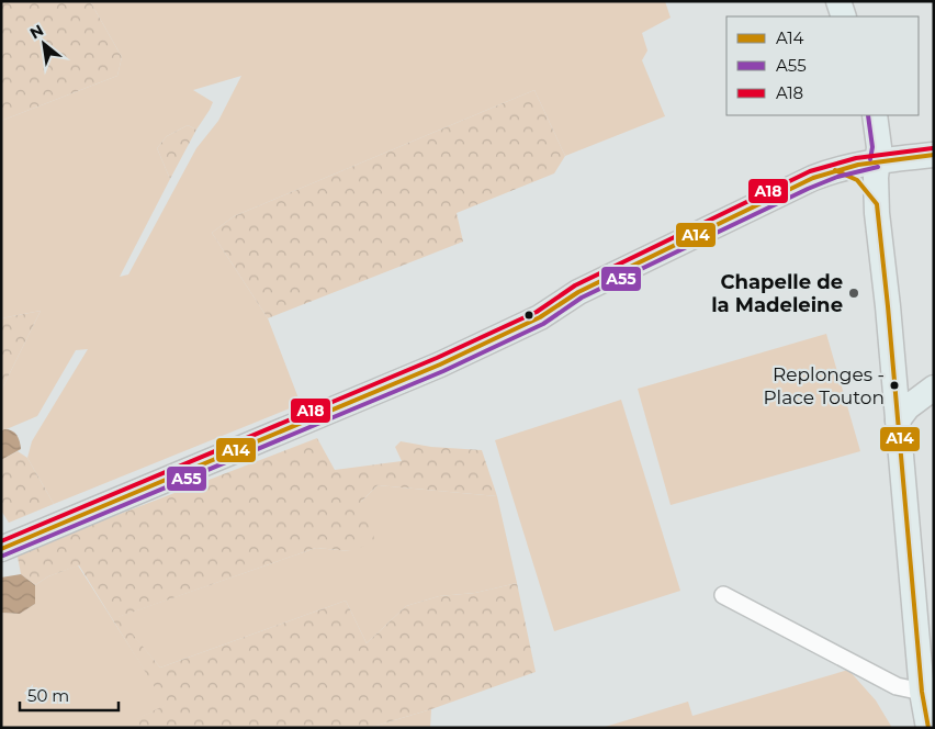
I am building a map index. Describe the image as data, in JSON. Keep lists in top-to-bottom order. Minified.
{"places":["Chapelle de la Madeleine","Replonges - Place Touton"],"lines":["transit line A55","transit line A18","transit line A14"],"legend":["A14","A55","A18"],"scale_bar":"50 m","north":"top left"}
